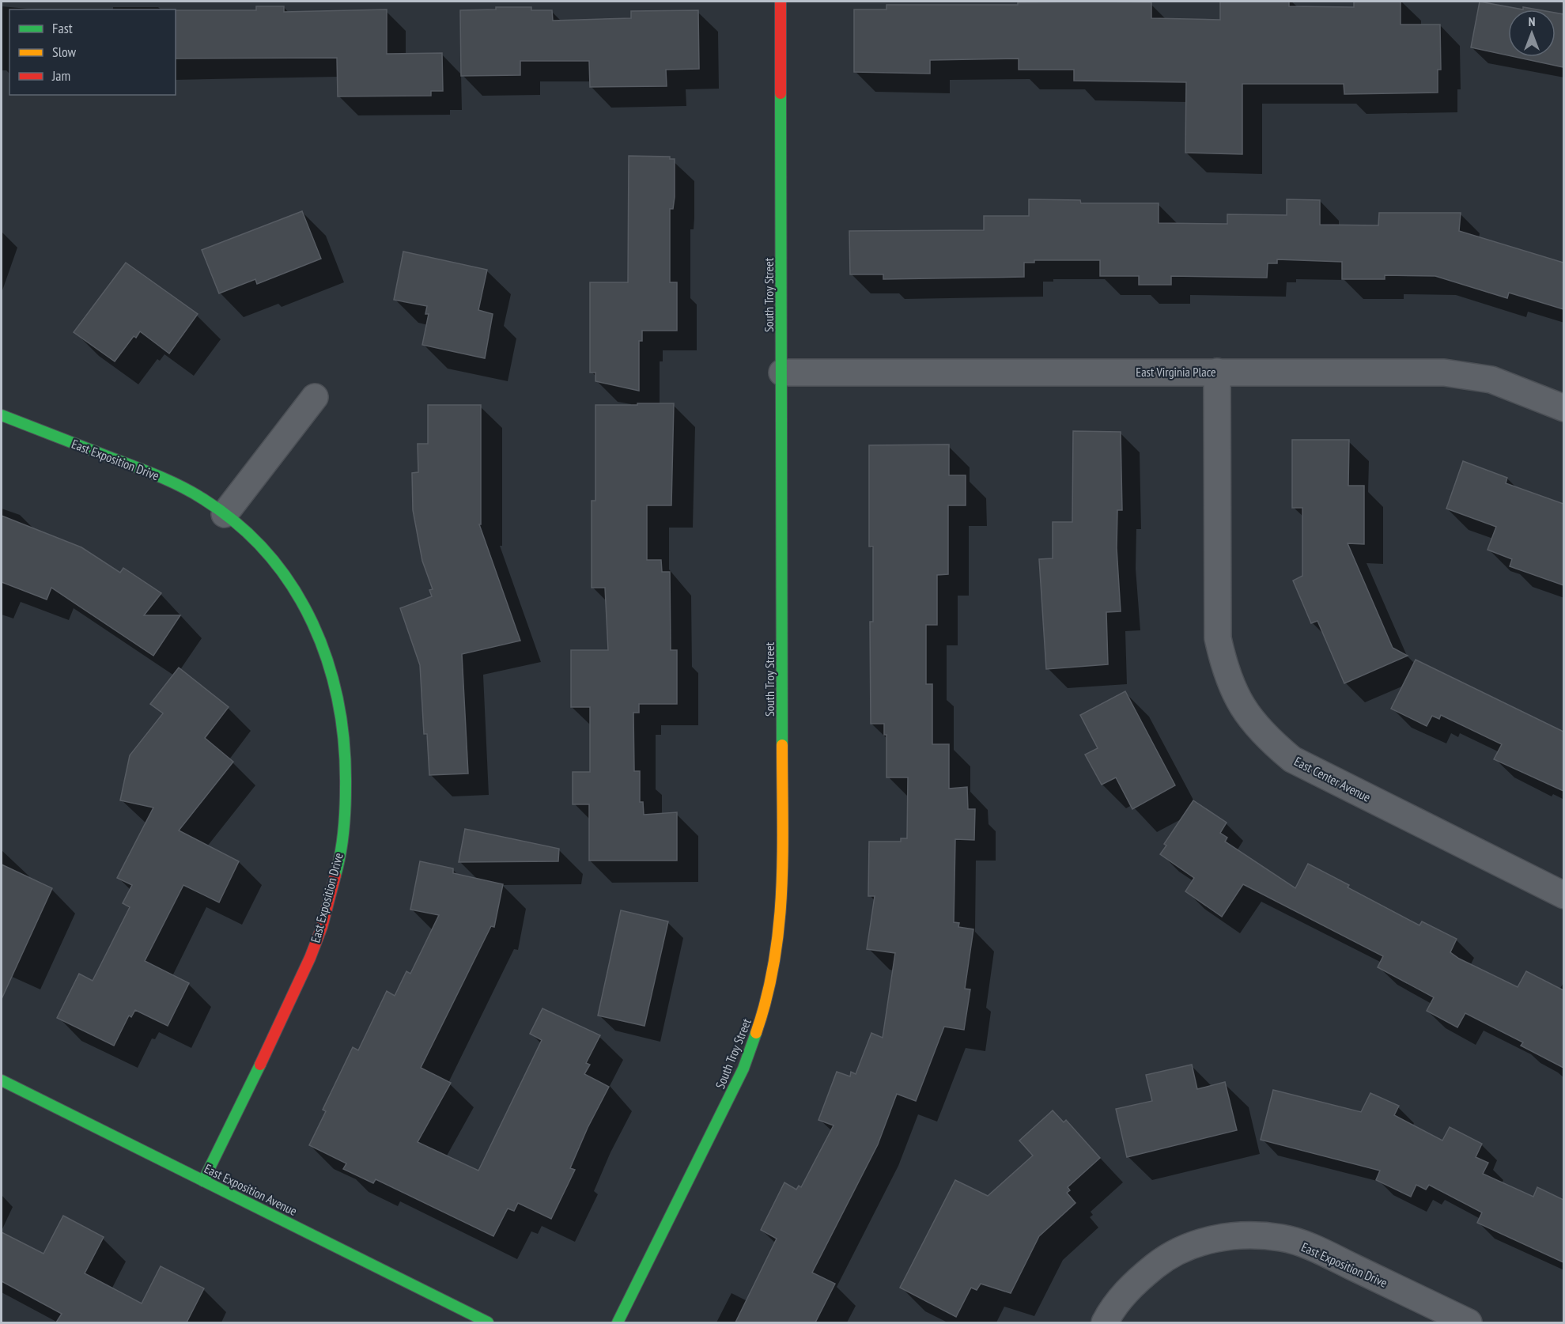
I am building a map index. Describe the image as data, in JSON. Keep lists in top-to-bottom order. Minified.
{"streets":{"street":["South Troy Street","East Virginia Place","East Exposition Drive","East Center Avenue","East Exposition Avenue"]},"crossings":[["South Troy Street","East Virginia Place"],["East Virginia Place","East Center Avenue"],["East Exposition Drive","East Exposition Avenue"]],"legend":["Fast","Slow","Jam"],"north":"top"}
